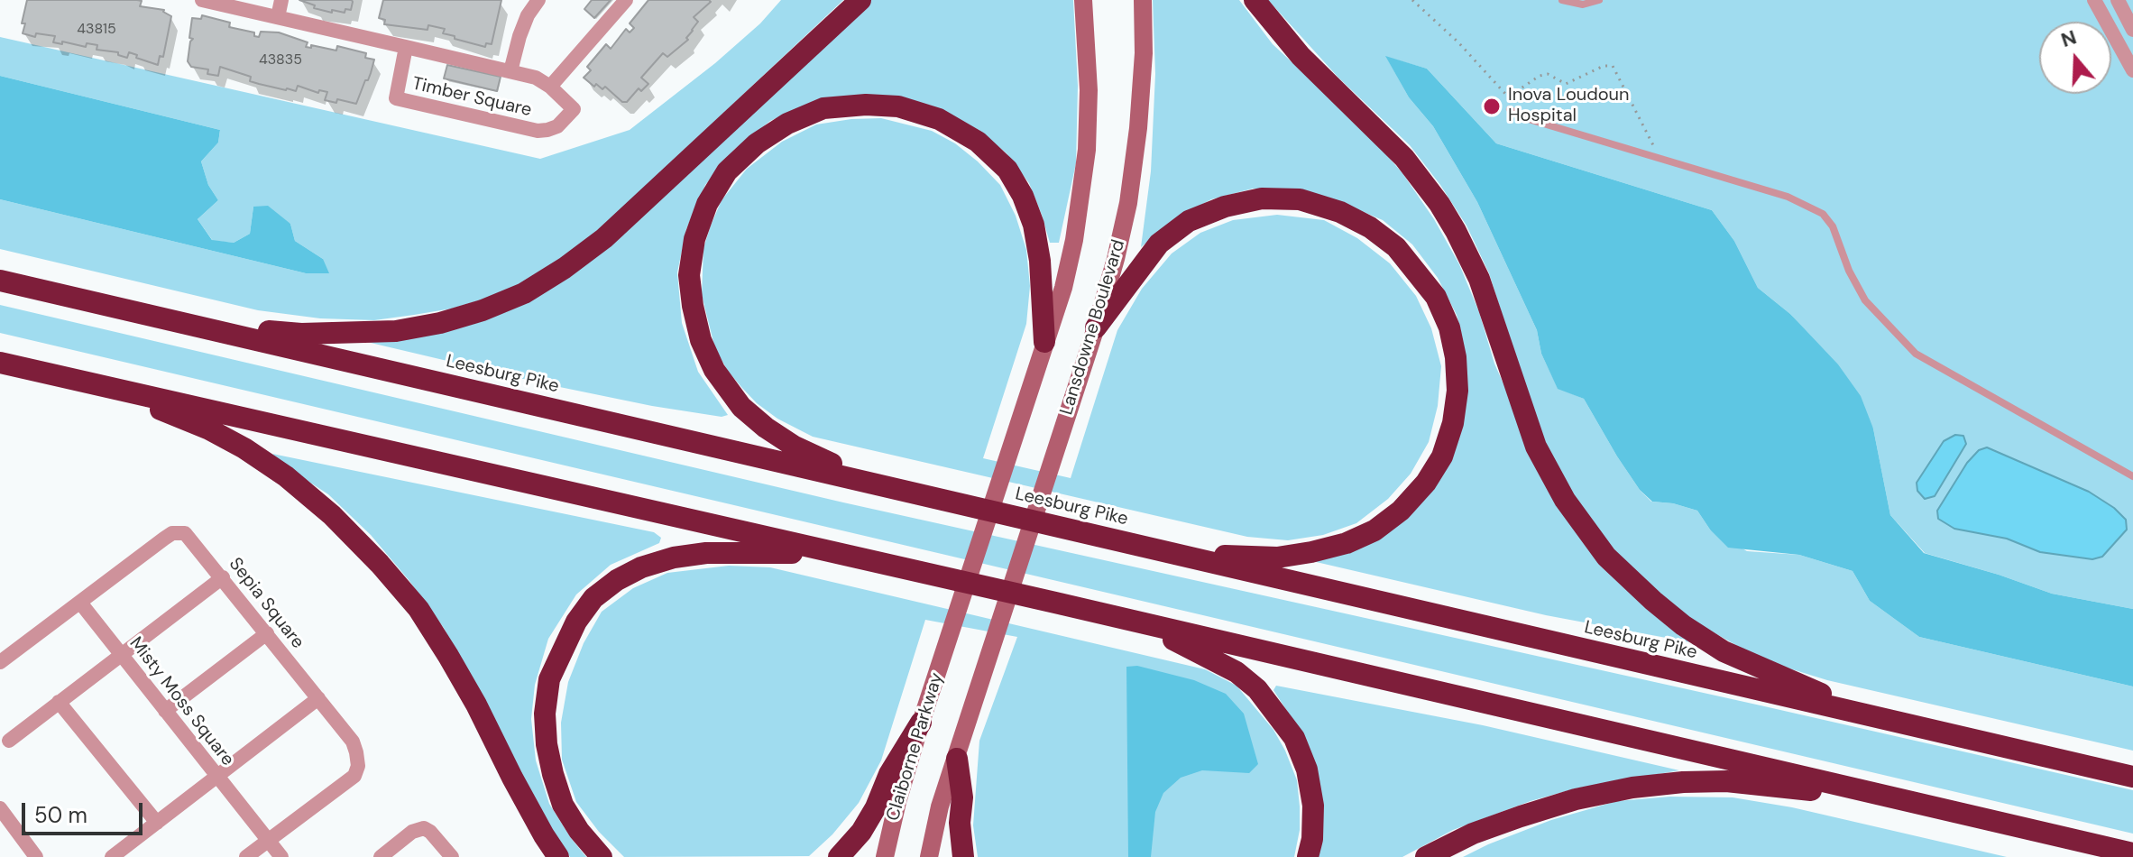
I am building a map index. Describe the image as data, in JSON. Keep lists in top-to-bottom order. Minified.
{"streets":{"highway":["Leesburg Pike"],"main road":["Lansdowne Boulevard","Claiborne Parkway"],"street":["Timber Square","Sepia Square","Misty Moss Square"]},"crossings":[["Sepia Square","Misty Moss Square"]],"places":["Inova Loudoun Hospital"],"house_numbers":["43815","43835"],"scale_bar":"50 m","north":"top"}
